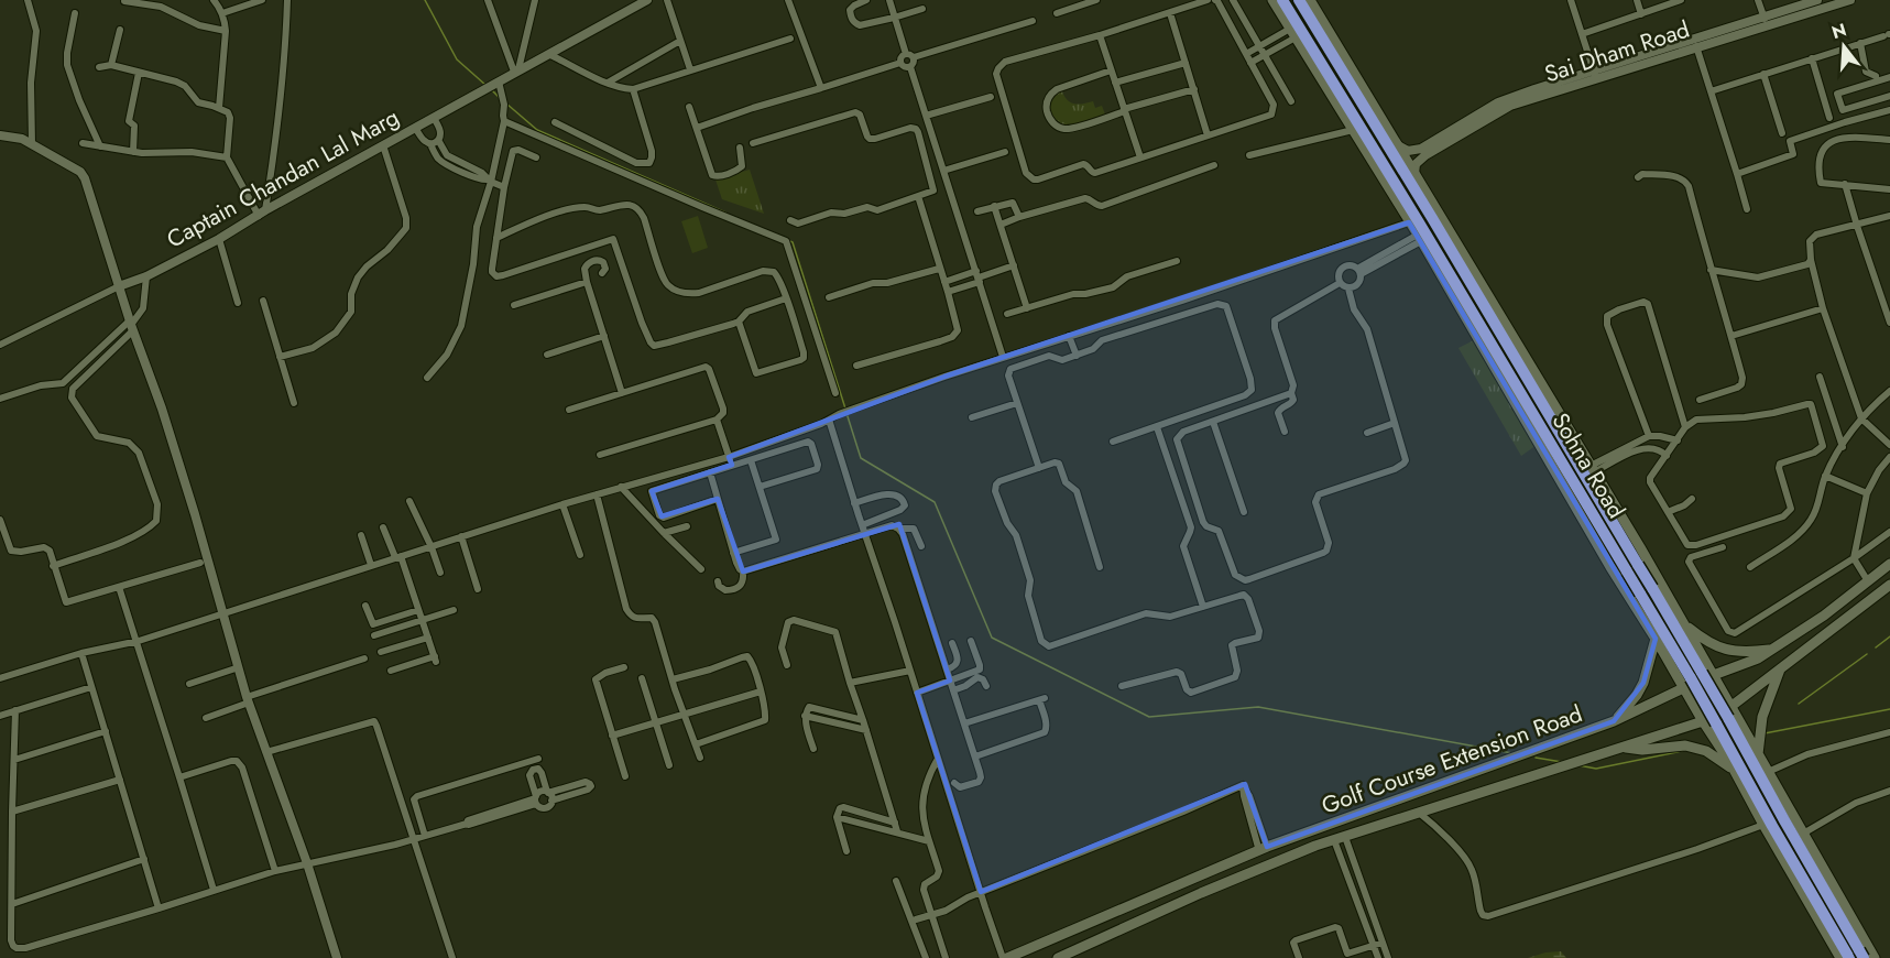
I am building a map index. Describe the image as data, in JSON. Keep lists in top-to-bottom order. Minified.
{"streets":{"highway":["Sohna Road"],"main road":["Golf Course Extension Road"],"street":["Sai Dham Road","Captain Chandan Lal Marg"]},"crossings":[["Sohna Road","Golf Course Extension Road"]],"north":"top"}
